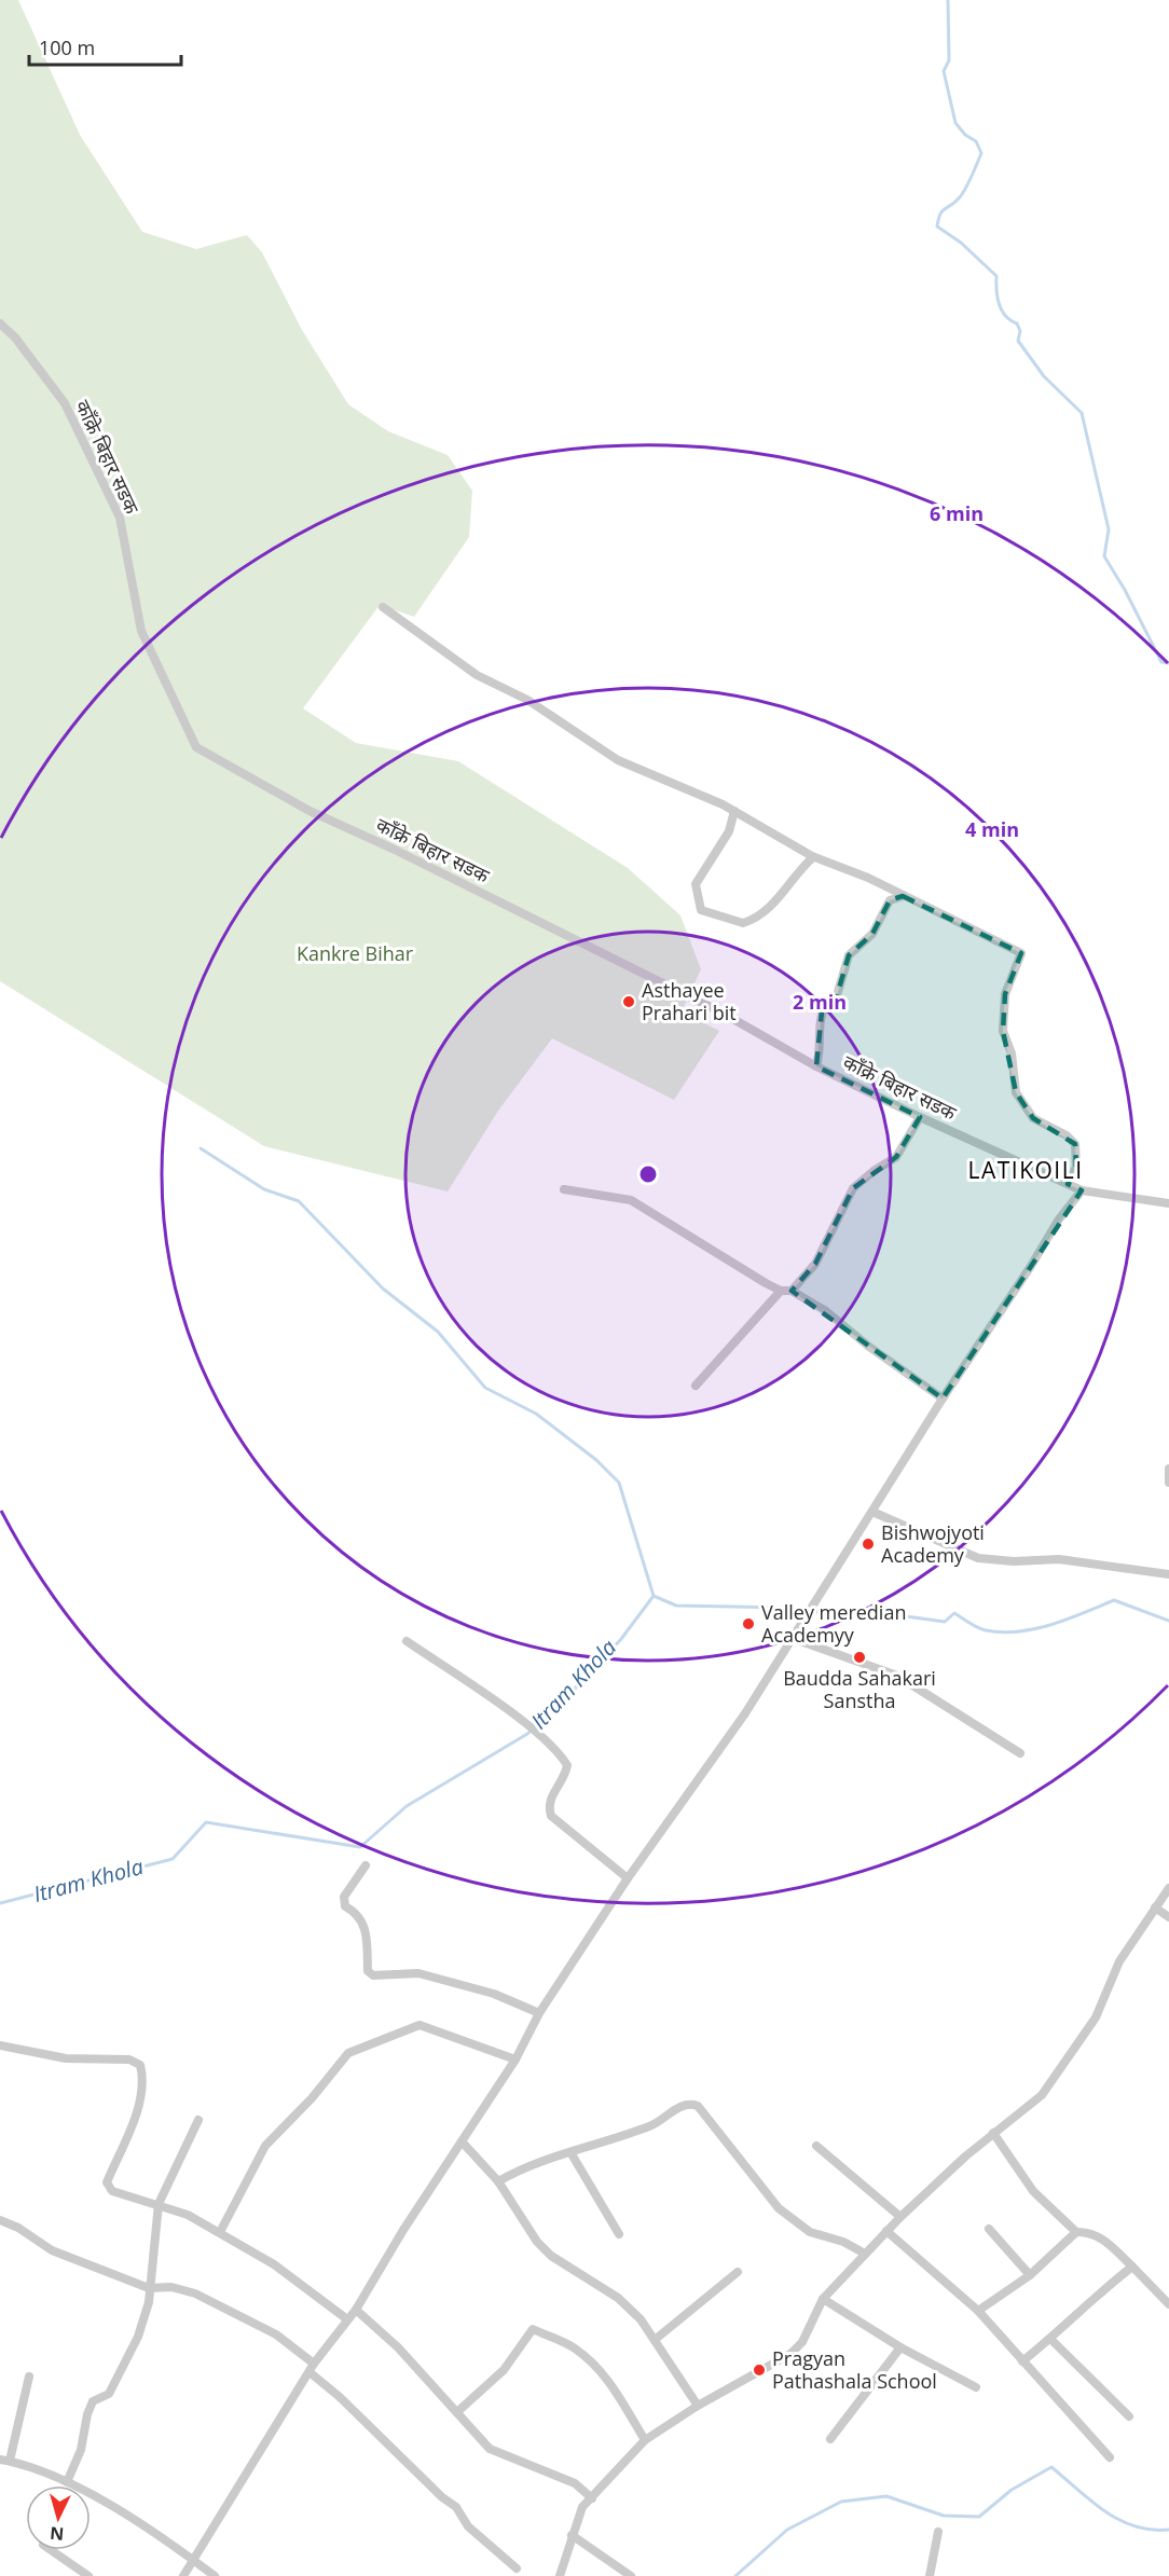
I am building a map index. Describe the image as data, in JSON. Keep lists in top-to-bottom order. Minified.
{"streets":{"street":["काँक्रे बिहार सडक"]},"districts":["LATIKOILI"],"water":["Itram Khola"],"parks":["Kankre Bihar"],"places":["Asthayee Prahari bit","Bishwojyoti Academy","Valley meredian Academyy","Baudda Sahakari Sanstha","Pragyan Pathashala School"],"scale_bar":"100 m","north":"bottom","rings":["6 min","4 min","2 min"]}
